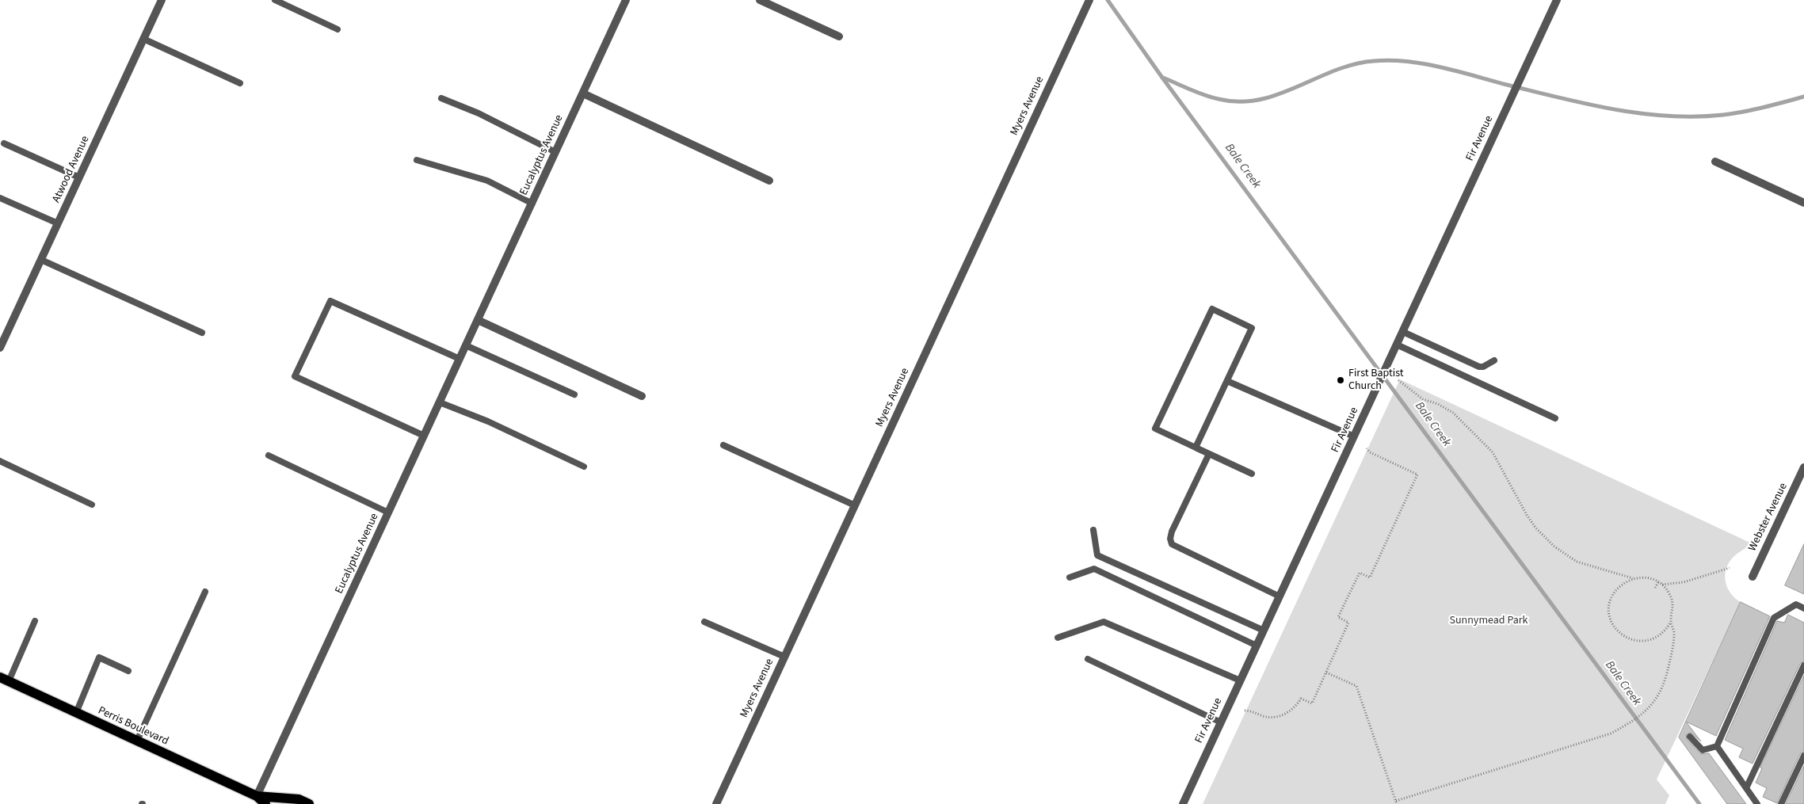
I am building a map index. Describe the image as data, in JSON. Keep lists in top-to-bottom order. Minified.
{"streets":{"main road":["Perris Boulevard"],"street":["Myers Avenue","Fir Avenue","Eucalyptus Avenue","Atwood Avenue","Webster Avenue"]},"crossings":[["Eucalyptus Avenue","Perris Boulevard"]],"water":["Bale Creek"],"parks":["Sunnymead Park"],"places":["First Baptist Church"]}
